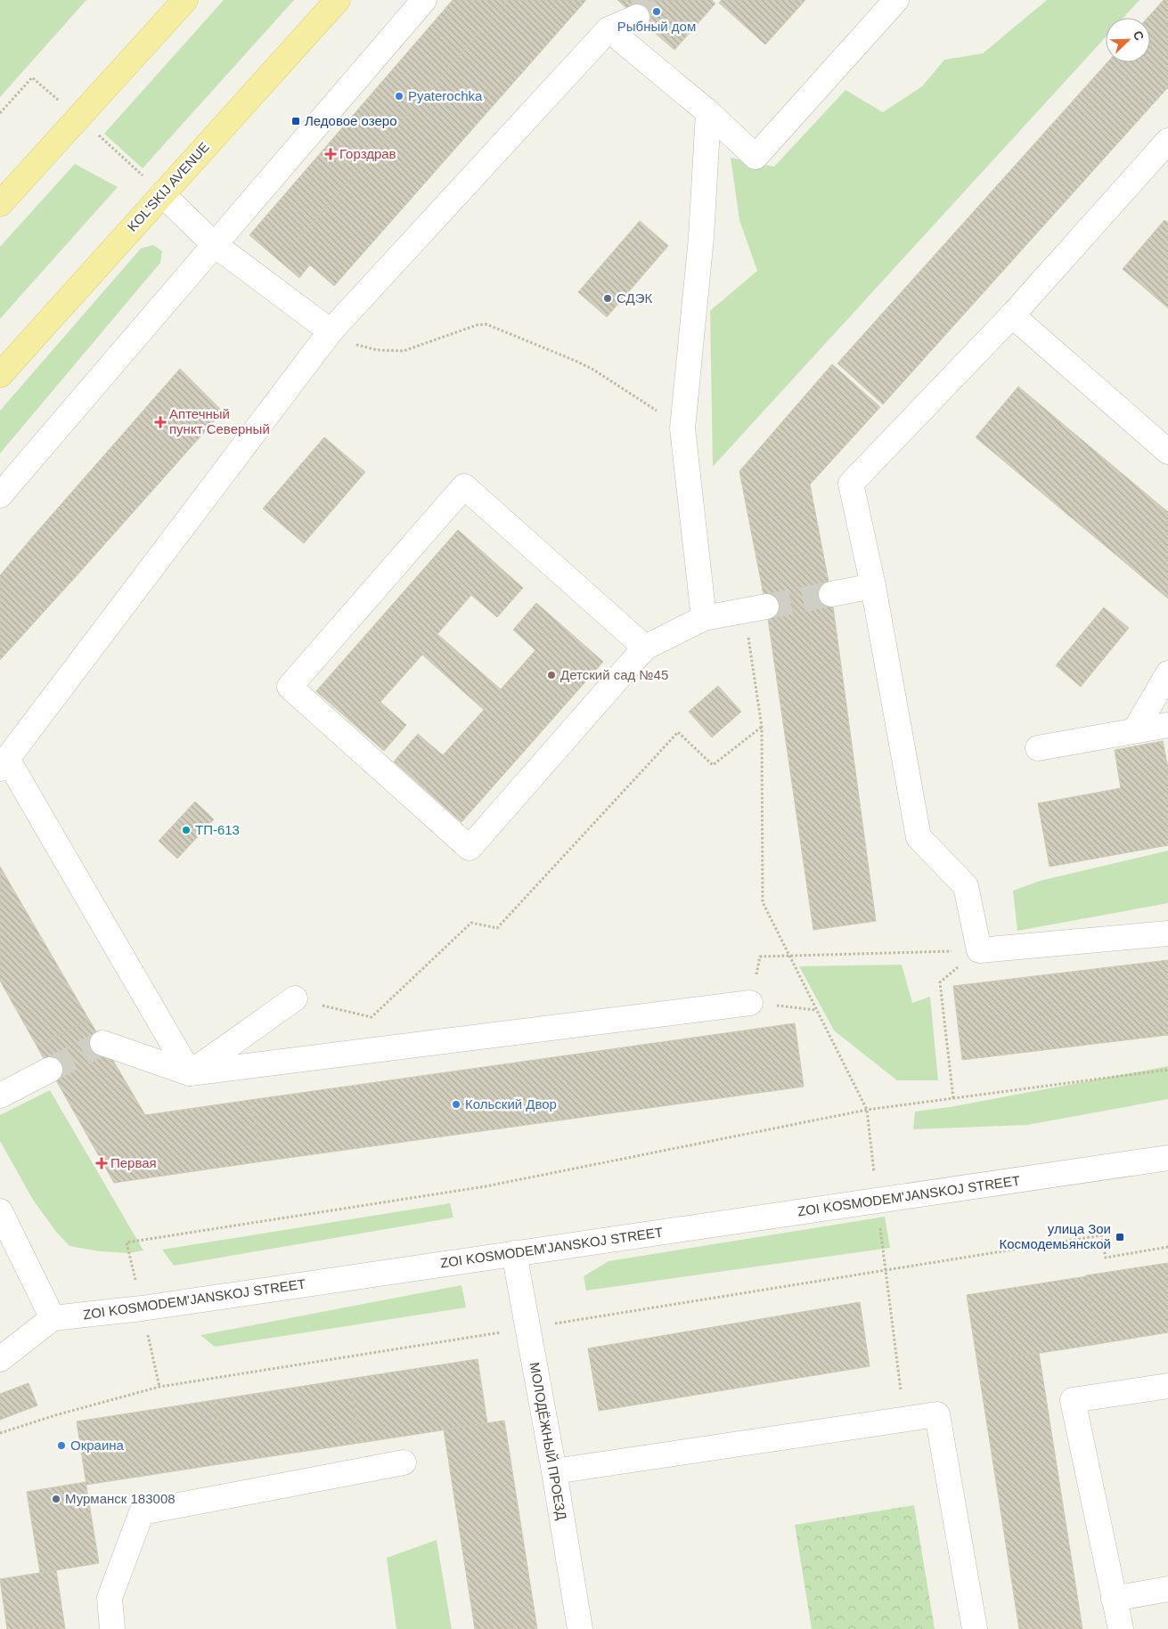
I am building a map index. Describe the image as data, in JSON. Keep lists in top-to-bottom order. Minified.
{"streets":{"main road":["KOL'SKIJ AVENUE"],"street":["ZOI KOSMODEM'JANSKOJ STREET","МОЛОДЁЖНЫЙ ПРОЕЗД"]},"crossings":[["ZOI KOSMODEM'JANSKOJ STREET","МОЛОДЁЖНЫЙ ПРОЕЗД"]],"places":{"other":["Рыбный дом","Pyaterochka","СДЭК","Детский сад №45","ТП-613","Кольский Двор","Окраина","Мурманск 183008"],"transit":["Ледовое озеро","улица Зои Космодемьянской"],"health":["Горздрав","Аптечный пункт Северный","Первая"]},"north":"top right"}
